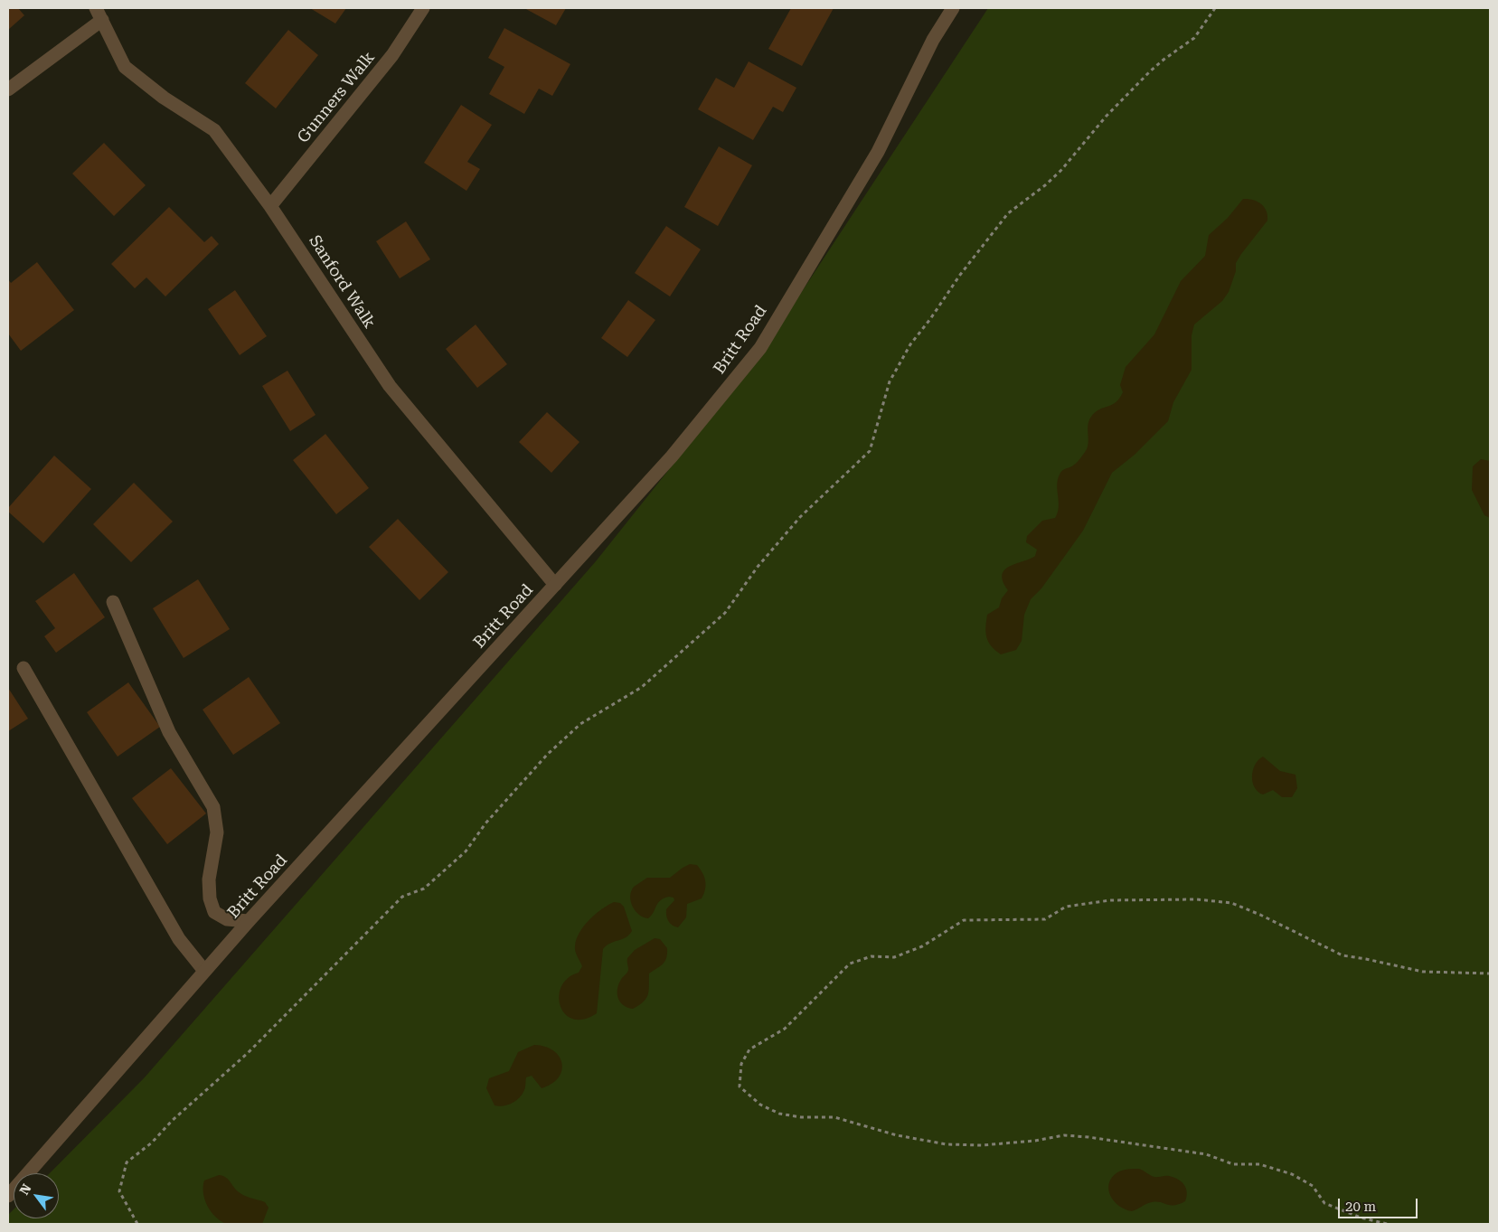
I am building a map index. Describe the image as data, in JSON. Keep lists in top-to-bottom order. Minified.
{"streets":{"street":["Gunners Walk","Sanford Walk","Britt Road"]},"crossings":[["Gunners Walk","Sanford Walk"],["Sanford Walk","Britt Road"]],"scale_bar":"20 m","north":"top left"}
